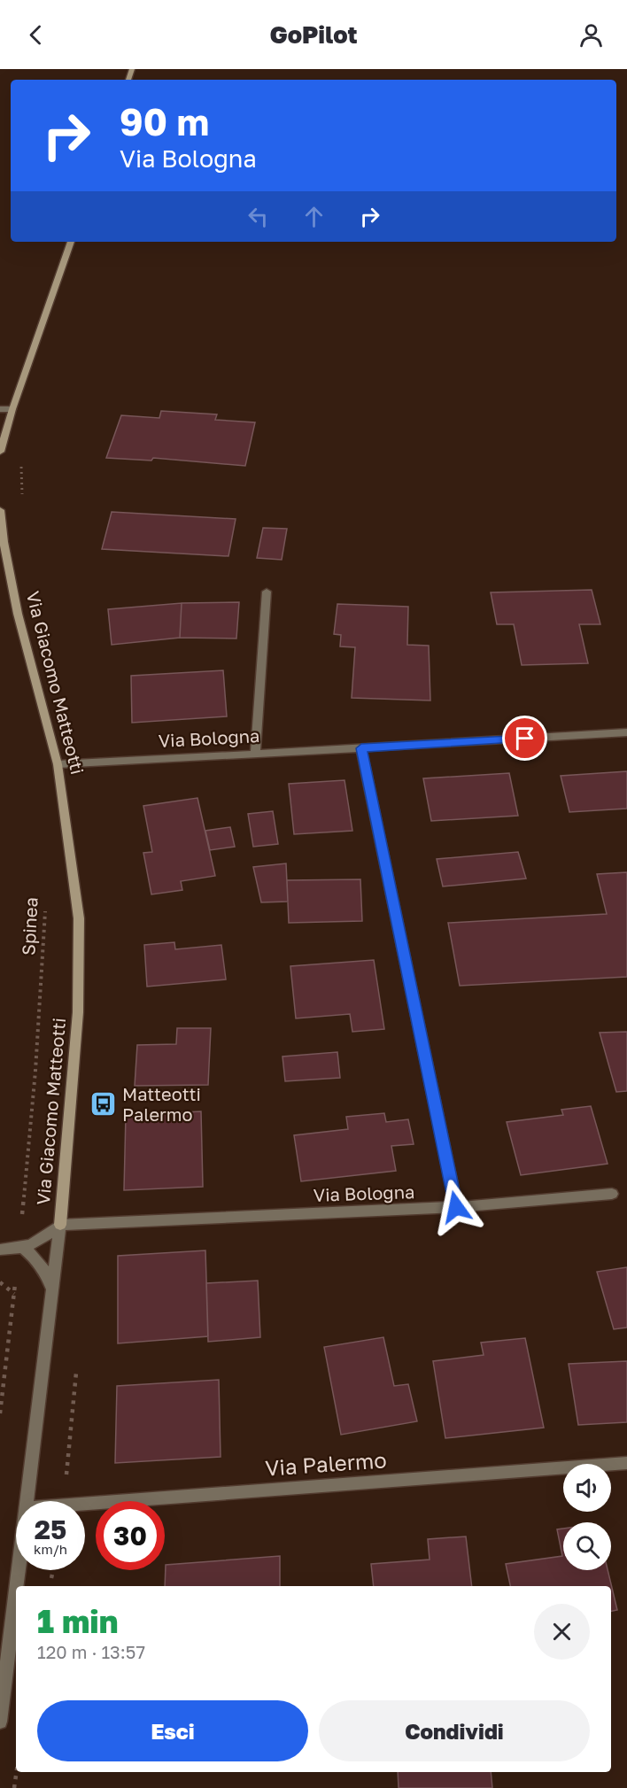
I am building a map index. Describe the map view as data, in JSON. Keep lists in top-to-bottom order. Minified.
{"streets":{"street":["Via Giacomo Matteotti","Via Bologna","Via Palermo"],"path":["Spinea"]},"crossings":[["Via Giacomo Matteotti","Via Bologna"]],"places":{"bus stop":["Matteotti Palermo"]},"page":{"header":"GoPilot","turn":["90 m","Via Bologna"],"speed":"25 km/h","limit":"30","heading":["1 min","120 m · 13:57"],"buttons":["Esci","Condividi"]}}
